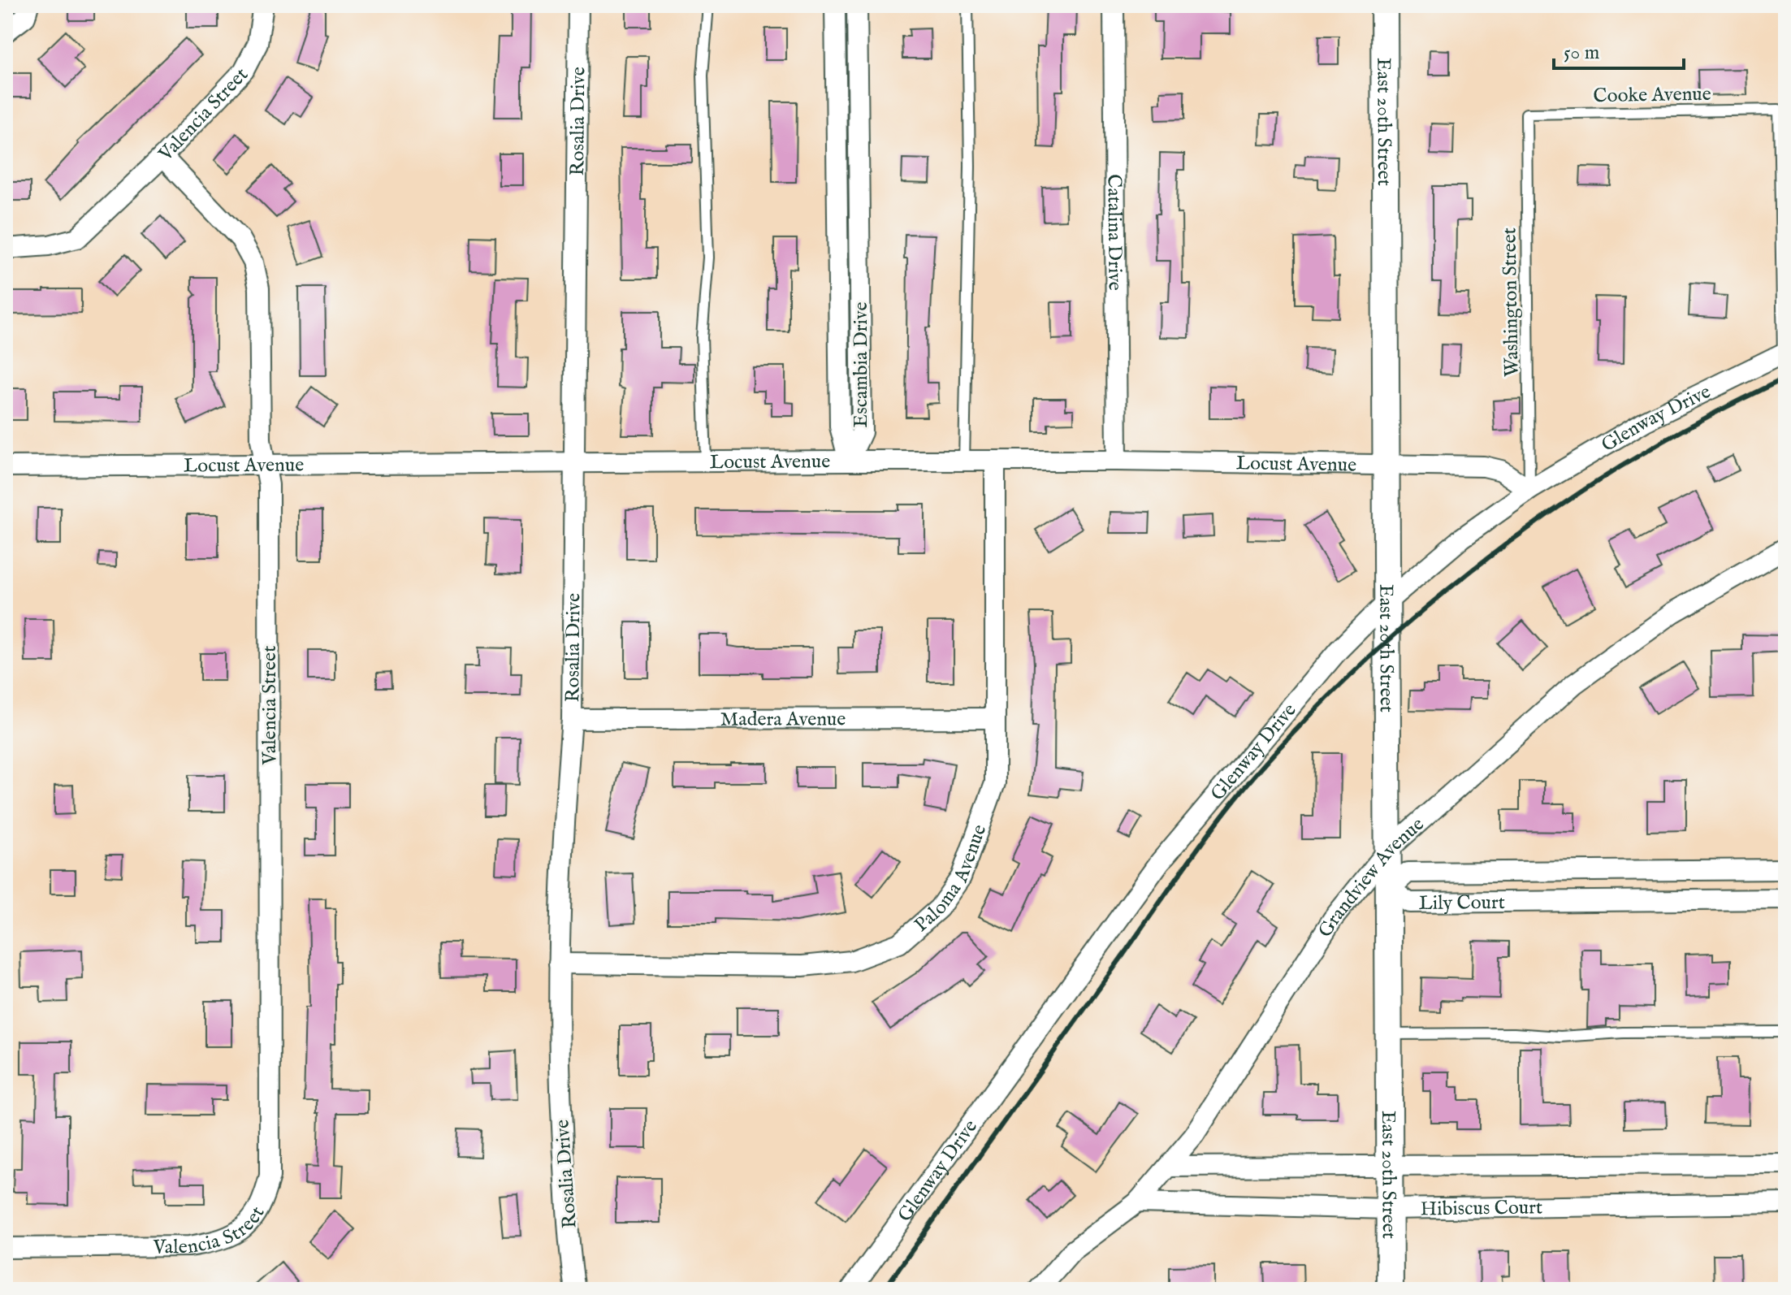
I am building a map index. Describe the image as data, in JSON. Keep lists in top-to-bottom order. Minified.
{"streets":{"street":["Valencia Street","East 20th Street","Rosalia Drive","Catalina Drive","Escambia Drive","Glenway Drive","Locust Avenue","Madera Avenue","Paloma Avenue","Grandview Avenue","Lily Court","Hibiscus Court"],"lane":["Cooke Avenue","Washington Street"]},"crossings":[["Cooke Avenue","Washington Street"],["Cooke Avenue","Glenway Drive"],["Valencia Street","Locust Avenue"],["East 20th Street","Glenway Drive"],["East 20th Street","Locust Avenue"],["East 20th Street","Grandview Avenue"],["East 20th Street","Lily Court"],["East 20th Street","Hibiscus Court"],["Rosalia Drive","Locust Avenue"],["Rosalia Drive","Madera Avenue"],["Rosalia Drive","Paloma Avenue"],["Catalina Drive","Locust Avenue"],["Washington Street","Glenway Drive"],["Washington Street","Locust Avenue"],["Escambia Drive","Locust Avenue"],["Glenway Drive","Locust Avenue"],["Locust Avenue","Paloma Avenue"],["Madera Avenue","Paloma Avenue"],["Grandview Avenue","Hibiscus Court"]],"scale_bar":"50 m"}
